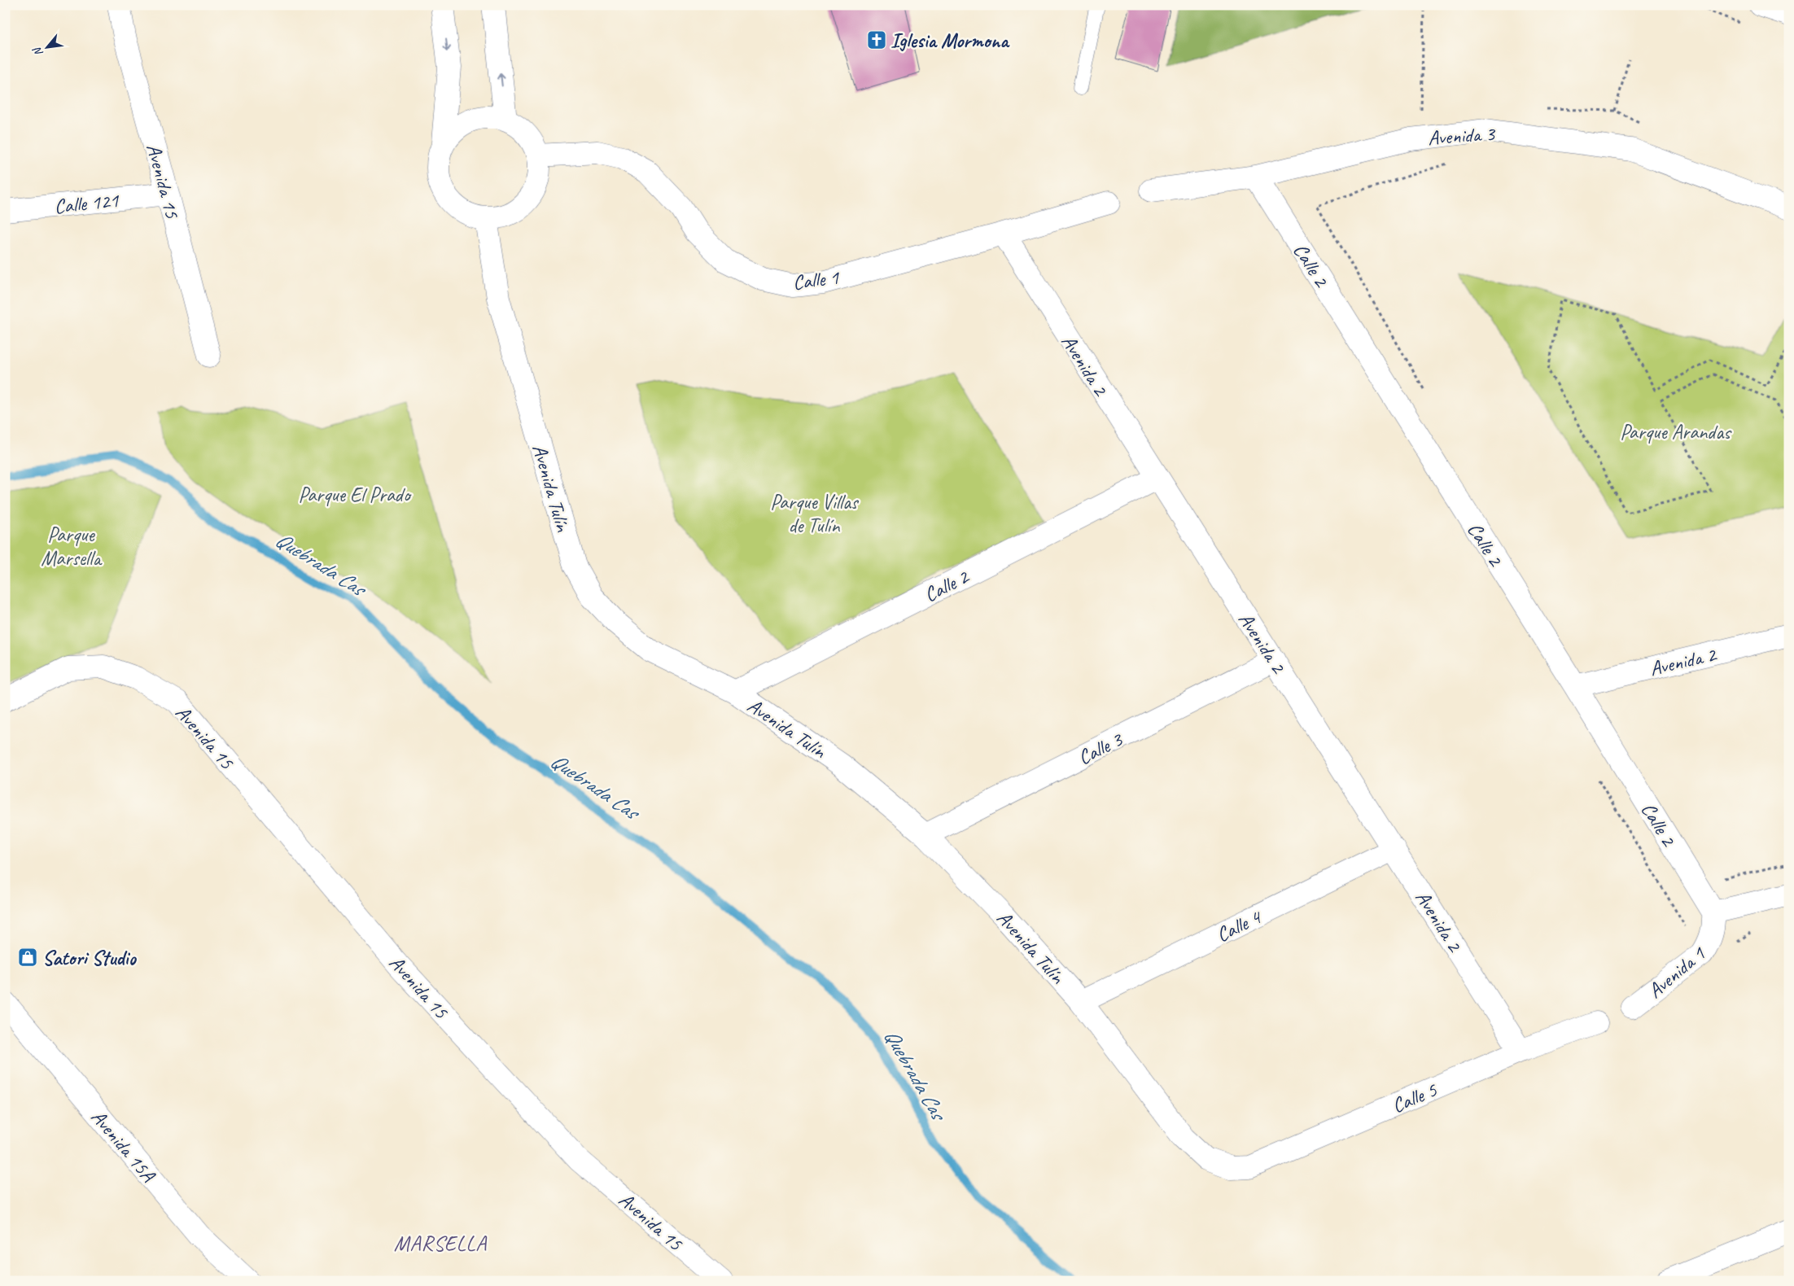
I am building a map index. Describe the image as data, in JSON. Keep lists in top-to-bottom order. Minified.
{"streets":{"street":["Avenida 3","Avenida 15","Calle 121","Calle 2","Calle 1","Avenida 2","Avenida Tulín","Calle 3","Calle 4","Avenida 1","Calle 5","Avenida 15A"]},"crossings":[["Avenida 3","Calle 2"],["Avenida 15","Calle 121"],["Calle 2","Avenida 2"],["Calle 2","Avenida Tulín"],["Calle 2","Avenida 1"],["Calle 1","Avenida 2"],["Calle 1","Avenida Tulín"],["Avenida 2","Calle 3"],["Avenida 2","Calle 4"],["Avenida 2","Calle 5"],["Avenida Tulín","Calle 3"],["Avenida Tulín","Calle 4"],["Avenida Tulín","Calle 5"]],"districts":["MARSELLA"],"water":["Quebrada Cas"],"parks":["Parque Arandas","Parque El Prado","Parque Villas de Tulín","Parque Marsella"],"places":{"church":["Iglesia Mormona"],"shop":["Satori Studio"]},"north":"bottom left"}
